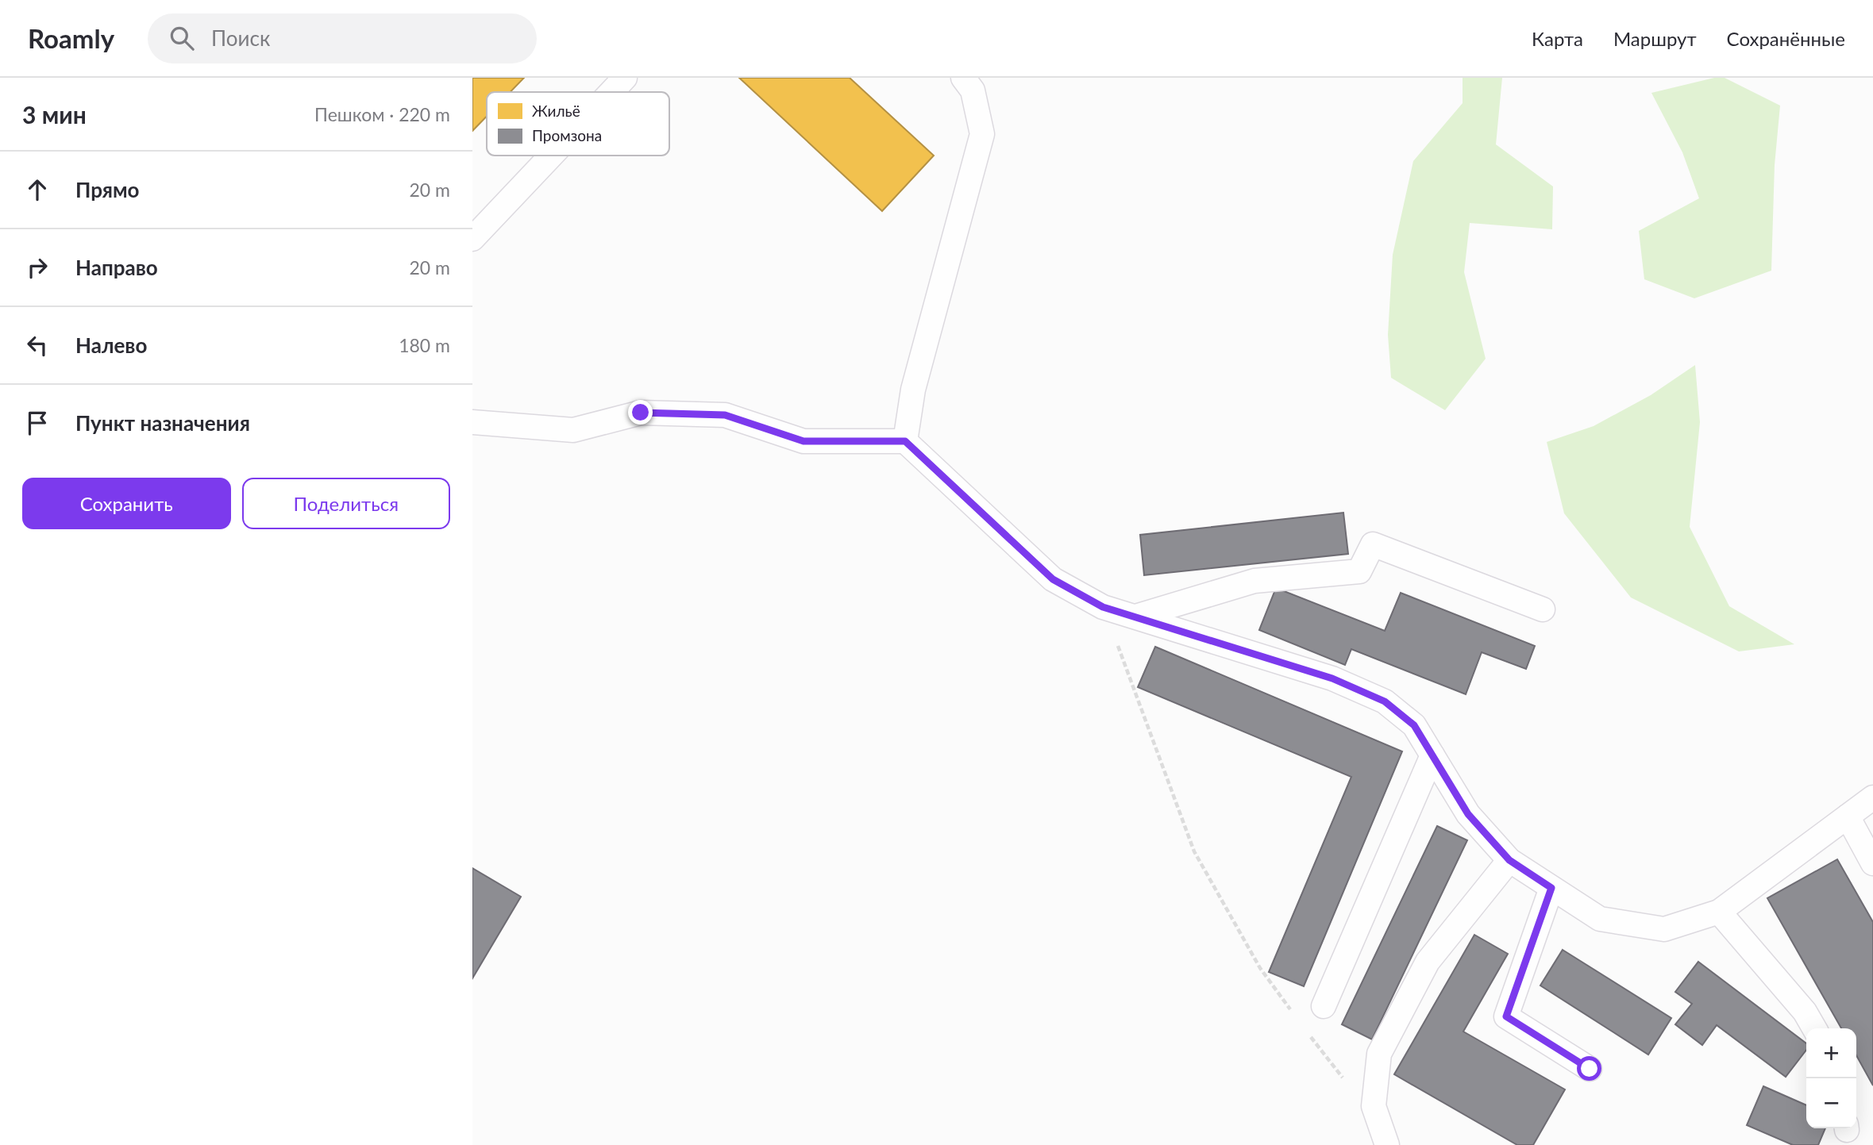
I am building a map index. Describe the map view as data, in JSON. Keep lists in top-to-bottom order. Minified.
{"legend":["Жильё","Промзона"],"page":{"header":"Roamly","search":"Поиск","nav":["Карта","Маршрут","Сохранённые"],"heading":["3 мин","Пешком · 220 m"],"list":[["Прямо","20 m"],["Направо","20 m"],["Налево","180 m"],"Пункт назначения"],"buttons":["Сохранить","Поделиться"],"map_buttons":["+","−"]}}
